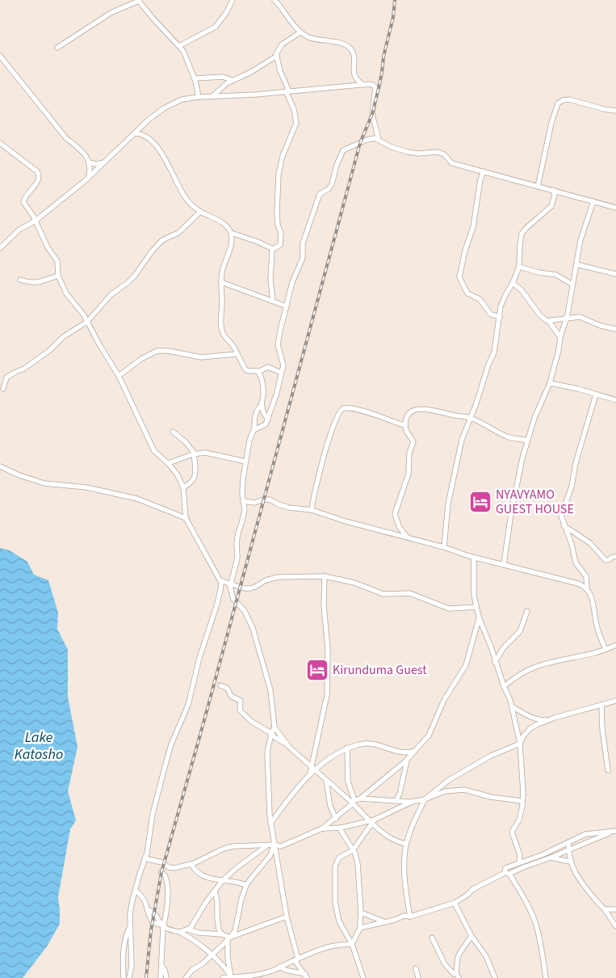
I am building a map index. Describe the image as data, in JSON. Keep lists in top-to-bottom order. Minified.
{"water":["Lake Katosho"],"places":{"hotel":["NYAVYAMO GUEST HOUSE","Kirunduma Guest"]}}
